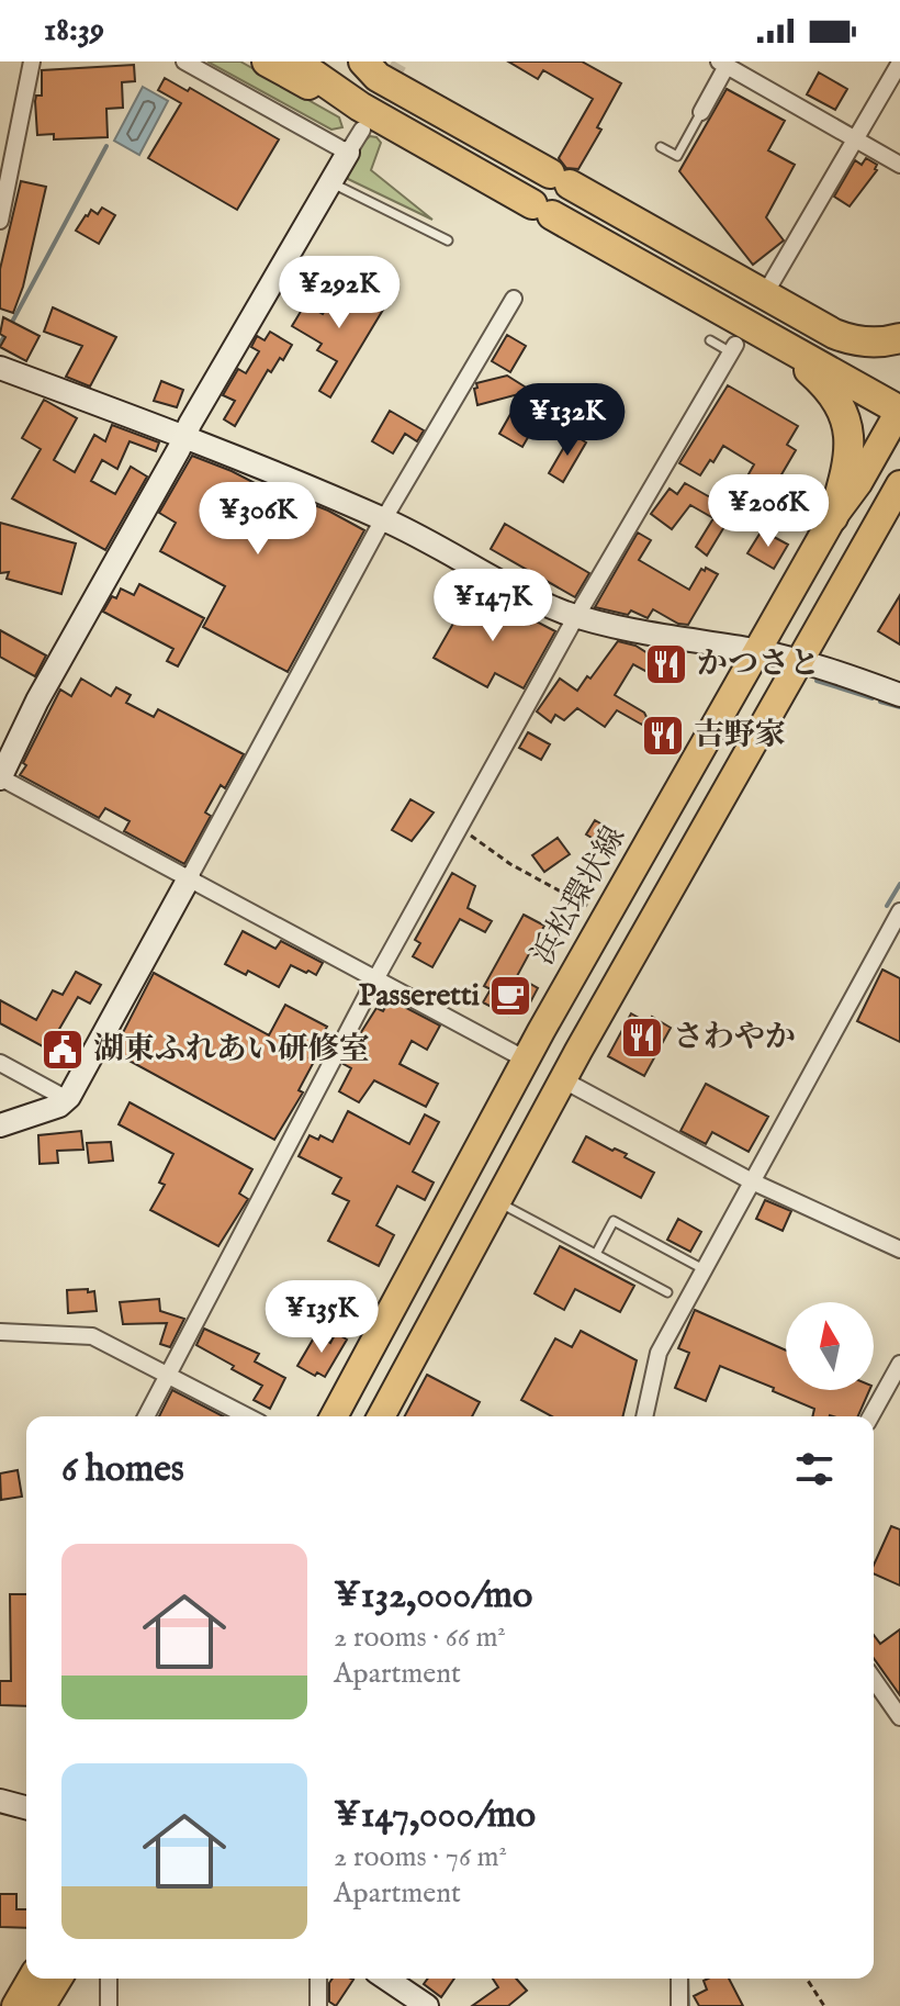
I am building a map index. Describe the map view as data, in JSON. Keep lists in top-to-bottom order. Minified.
{"streets":{"main road":["浜松環状線"]},"places":{"restaurant":["かつさと","吉野家","さわやか"],"cafe":["Passeretti"],"public building":["湖東ふれあい研修室"]},"north":"top","page":{"status":"18:39","price":["¥292K","¥132K","¥206K","¥306K","¥147K","¥135K"],"heading":"6 homes","list":[{"name":"¥132,000/mo","note":"2 rooms · 66 m² · Apartment"},{"name":"¥147,000/mo","note":"2 rooms · 76 m² · Apartment"}]}}
